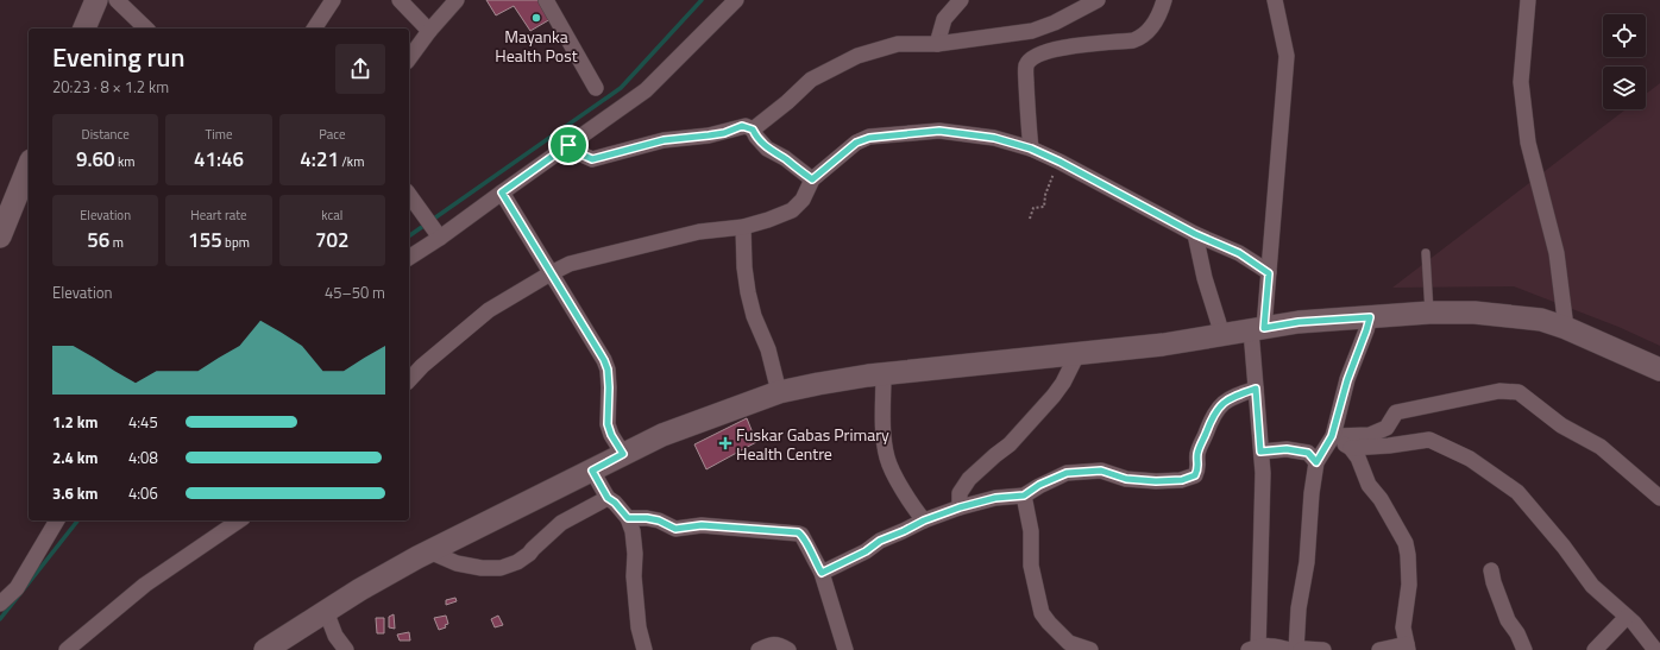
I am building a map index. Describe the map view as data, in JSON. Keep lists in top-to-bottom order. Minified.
{"places":{"other":["Mayanka Health Post"],"health":["Fuskar Gabas Primary Health Centre"]},"page":{"heading":["Evening run","20:23 · 8 × 1.2 km"],"stats":[["Distance","9.60 km"],["Time","41:46"],["Pace","4:21 /km"],["Elevation","56 m"],["Heart rate","155 bpm"],["kcal","702"]],"chart":["Elevation","45–50 m"],"list":[{"name":"1.2 km","note":"4:45"},{"name":"2.4 km","note":"4:08"},{"name":"3.6 km","note":"4:06"}]}}
